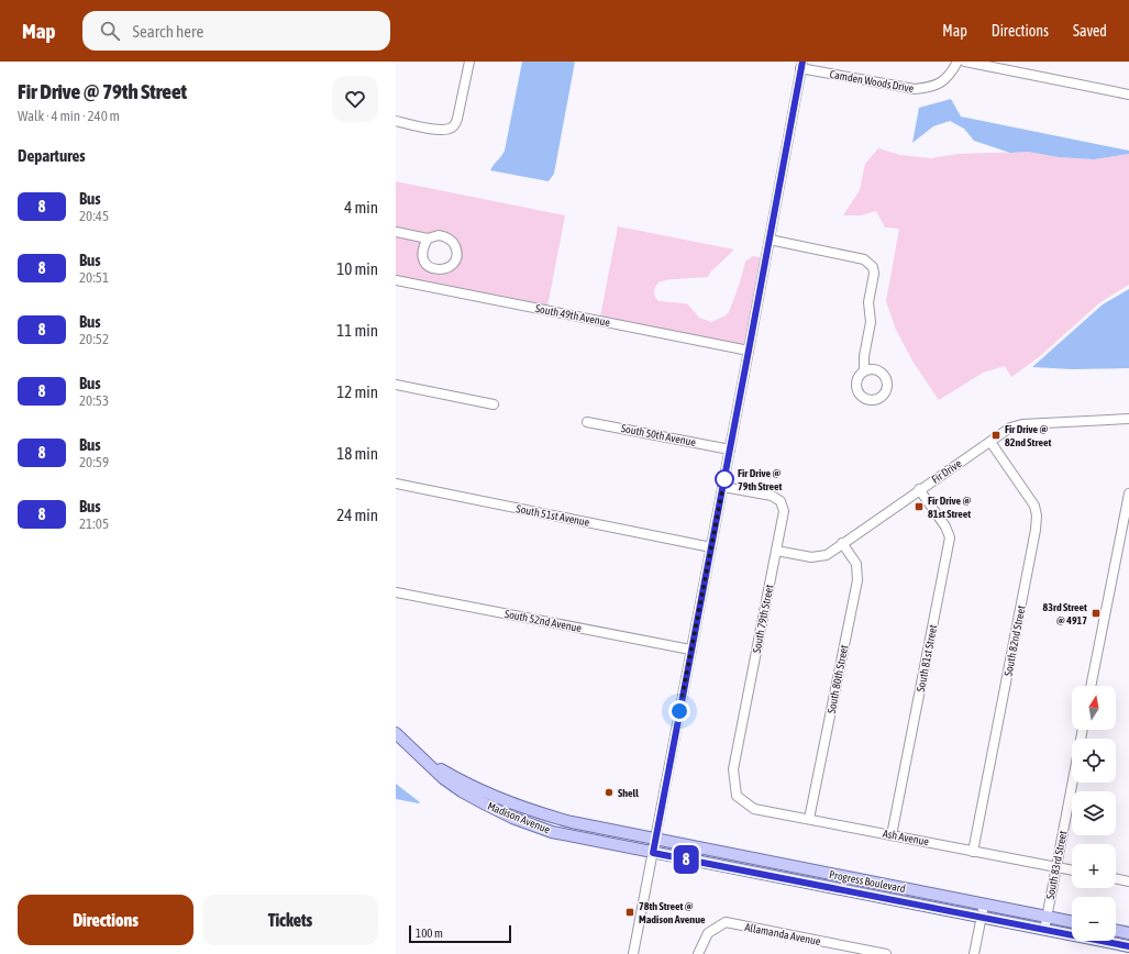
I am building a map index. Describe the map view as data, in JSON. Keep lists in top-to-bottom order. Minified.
{"streets":{"main road":["Madison Avenue","Progress Boulevard"],"street":["Camden Woods Drive","South 49th Avenue","South 50th Avenue","Fir Drive","South 51st Avenue","South 79th Street","South 52nd Avenue","South 82nd Street","South 81st Street","South 80th Street","Ash Avenue","South 83rd Street","Allamanda Avenue"]},"crossings":[["Fir Drive","South 79th Street"],["Fir Drive","South 82nd Street"],["Fir Drive","South 81st Street"],["Fir Drive","South 80th Street"],["South 79th Street","Ash Avenue"],["South 82nd Street","Ash Avenue"],["South 81st Street","Ash Avenue"],["South 80th Street","Ash Avenue"],["Madison Avenue","Progress Boulevard"],["Ash Avenue","South 83rd Street"],["South 83rd Street","Progress Boulevard"]],"places":{"transit":["Fir Drive @ 82nd Street","Fir Drive @ 81st Street","83rd Street @ 4917","78th Street @ Madison Avenue"],"other":["Fir Drive @ 79th Street","Shell"]},"lines":["bus line 8"],"scale_bar":"100 m","north":"top","page":{"header":"Map","search":"Search here","nav":["Map","Directions","Saved"],"heading":[["Fir Drive @ 79th Street","Walk · 4 min · 240 m"],"Departures"],"on_map":"8","list":[{"mark":"8","name":"Bus","note":"20:45","value":"4 min"},{"mark":"8","name":"Bus","note":"20:51","value":"10 min"},{"mark":"8","name":"Bus","note":"20:52","value":"11 min"},{"mark":"8","name":"Bus","note":"20:53","value":"12 min"},{"mark":"8","name":"Bus","note":"20:59","value":"18 min"},{"mark":"8","name":"Bus","note":"21:05","value":"24 min"}],"map_buttons":["+","−"],"buttons":["Directions","Tickets"],"scale":"100 m"}}
